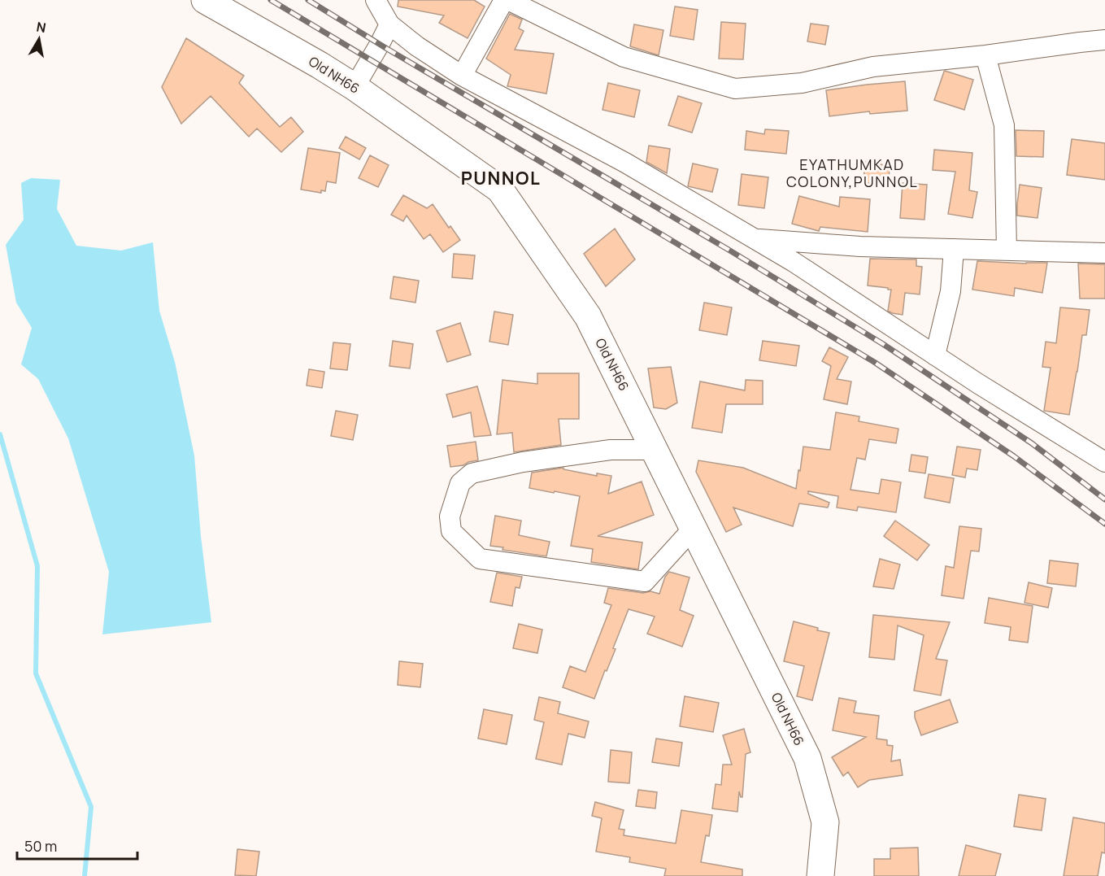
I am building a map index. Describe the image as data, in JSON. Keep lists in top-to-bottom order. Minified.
{"streets":{"main road":["Old NH66"]},"districts":["EYATHUMKAD COLONY,PUNNOL","PUNNOL"],"scale_bar":"50 m","north":"top"}
